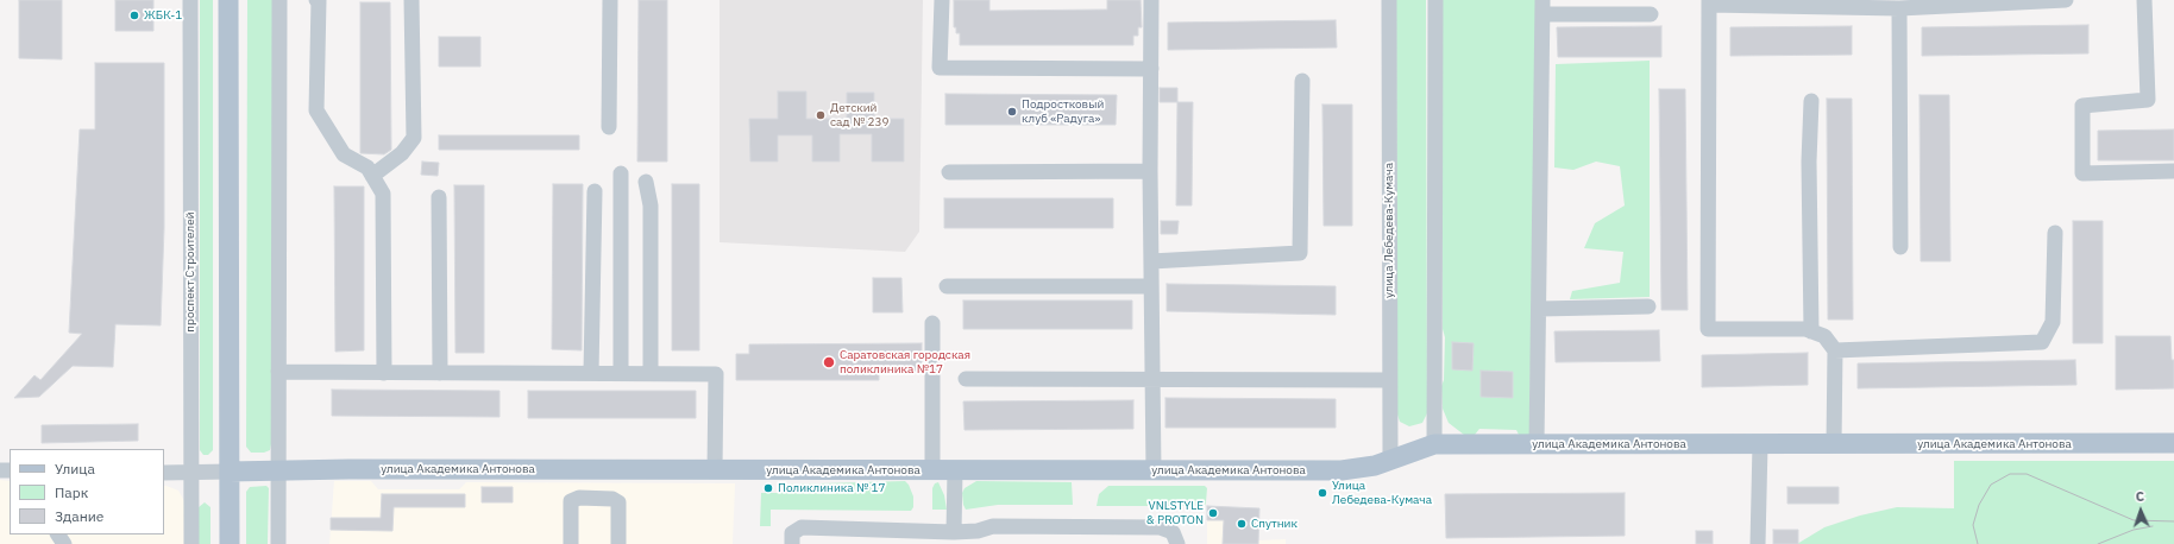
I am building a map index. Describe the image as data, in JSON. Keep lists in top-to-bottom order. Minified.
{"streets":{"main road":["улица Академика Антонова"],"street":["улица Лебедева-Кумача","проспект Строителей"]},"crossings":[["улица Лебедева-Кумача","улица Академика Антонова"]],"places":["ЖБК-1","Подростковый клуб «Радуга»","Детский сад № 239","Саратовская городская поликлиника №17","Поликлиника № 17","Улица Лебедева-Кумача","VNLSTYLE & PROTON","Спутник"],"legend":["Улица","Парк","Здание"],"north":"top"}
